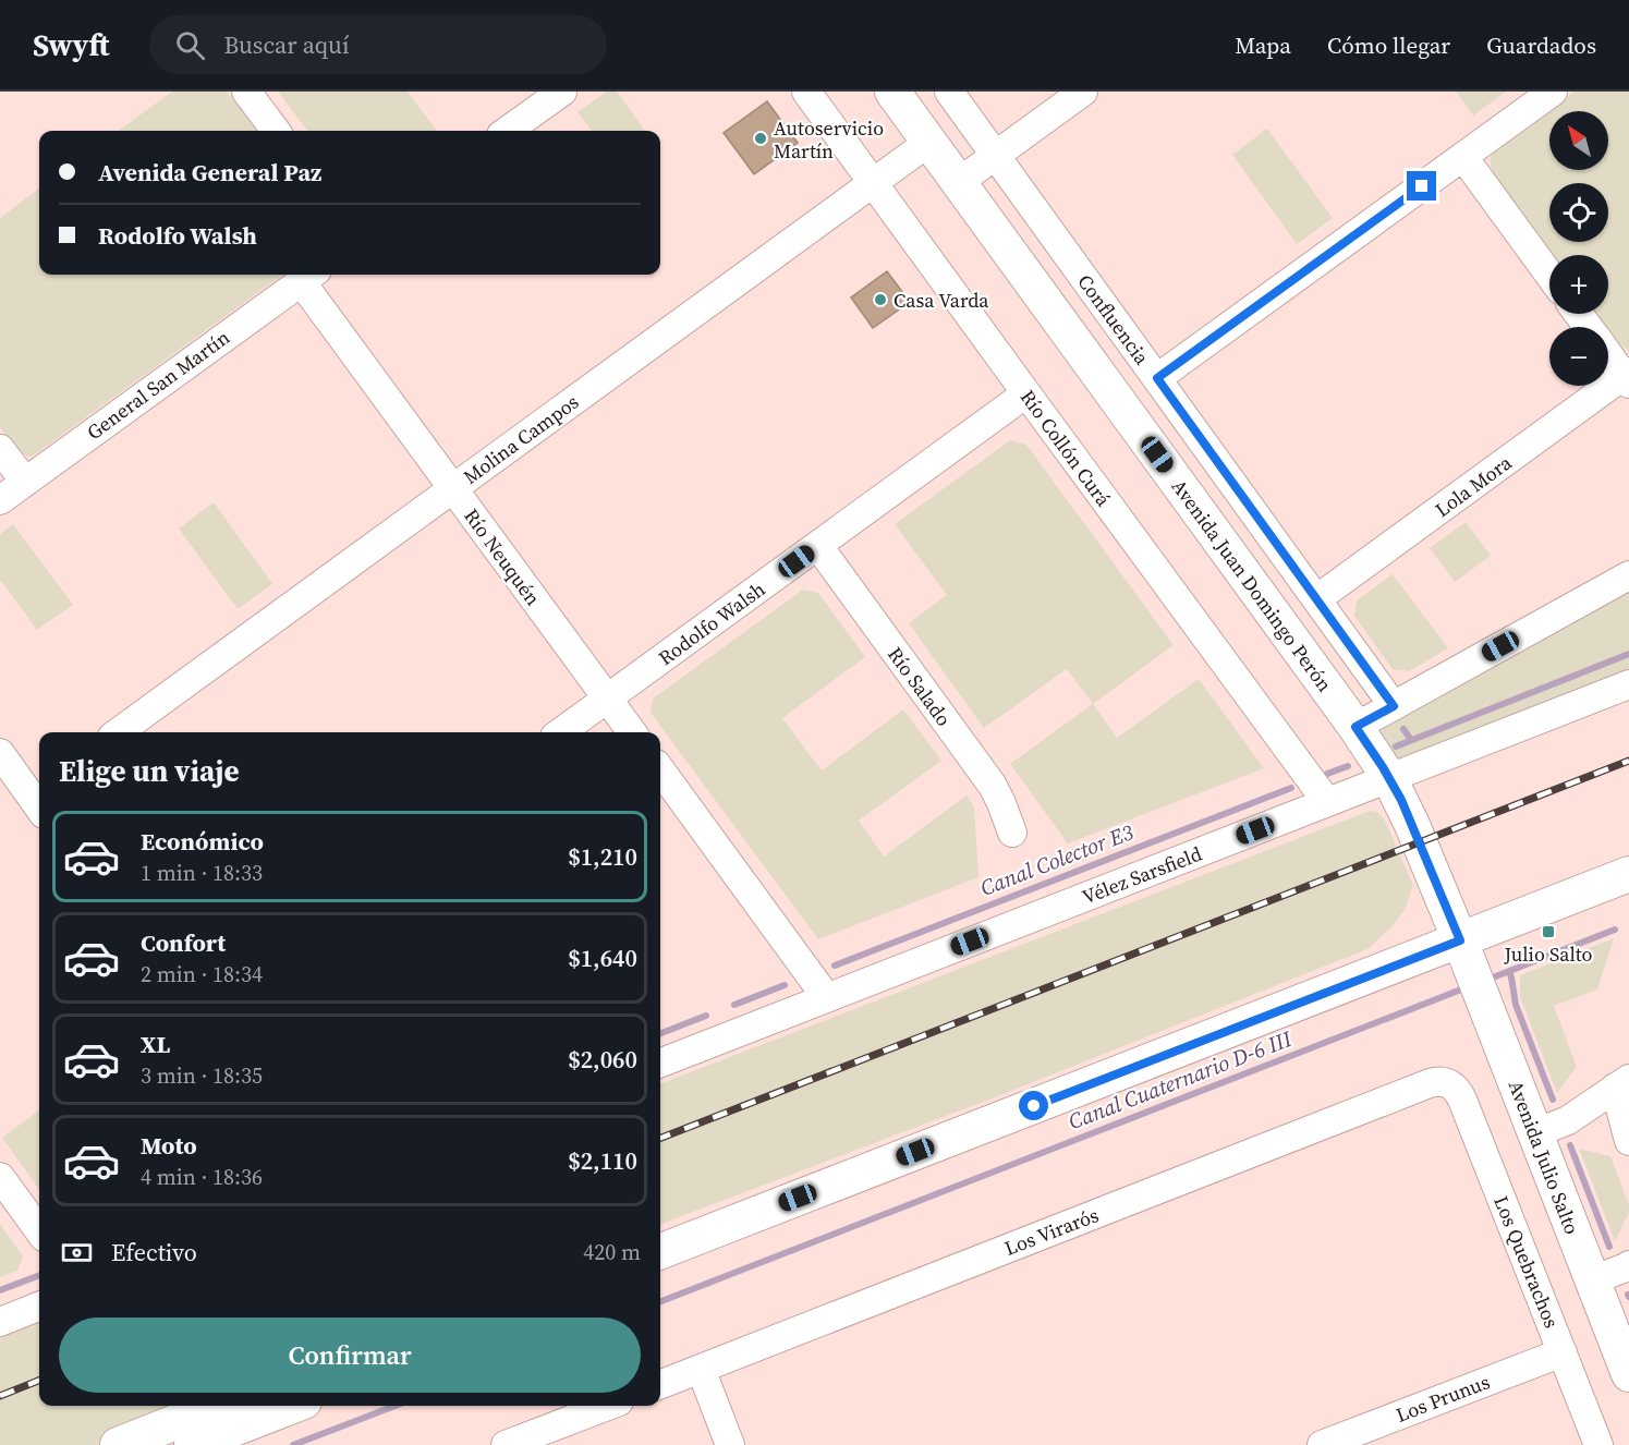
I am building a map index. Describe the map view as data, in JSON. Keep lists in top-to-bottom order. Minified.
{"streets":{"main road":["Avenida Juan Domingo Perón","Avenida Julio Salto"],"street":["Confluencia","General San Martín","Molina Campos","Río Collón Curá","Lola Mora","Río Neuquén","Rodolfo Walsh","Río Salado","Vélez Sarsfield","Los Virarós","Los Quebrachos","Los Prunus"]},"crossings":[["Confluencia","Lola Mora"],["General San Martín","Río Neuquén"],["Molina Campos","Río Collón Curá"],["Molina Campos","Río Neuquén"],["Molina Campos","Avenida Juan Domingo Perón"],["Río Collón Curá","Rodolfo Walsh"],["Río Collón Curá","Vélez Sarsfield"],["Río Neuquén","Rodolfo Walsh"],["Avenida Juan Domingo Perón","Vélez Sarsfield"],["Avenida Juan Domingo Perón","Avenida Julio Salto"],["Rodolfo Walsh","Río Salado"],["Los Virarós","Los Quebrachos"],["Los Quebrachos","Los Prunus"]],"water":["Canal Colector E3","Canal Cuaternario D-6 III"],"places":{"other":["Autoservicio Martín","Casa Varda"],"transit":["Julio Salto"]},"north":"top left","page":{"header":"Swyft","search":"Buscar aquí","nav":["Mapa","Cómo llegar","Guardados"],"map_buttons":["+","−"],"banner":["Avenida General Paz","Rodolfo Walsh"],"heading":"Elige un viaje","list":[{"name":"Económico","note":"1 min · 18:33","value":"$1,210"},{"name":"Confort","note":"2 min · 18:34","value":"$1,640"},{"name":"XL","note":"3 min · 18:35","value":"$2,060"},{"name":"Moto","note":"4 min · 18:36","value":"$2,110"}],"pay":["Efectivo","420 m"],"buttons":"Confirmar"}}
